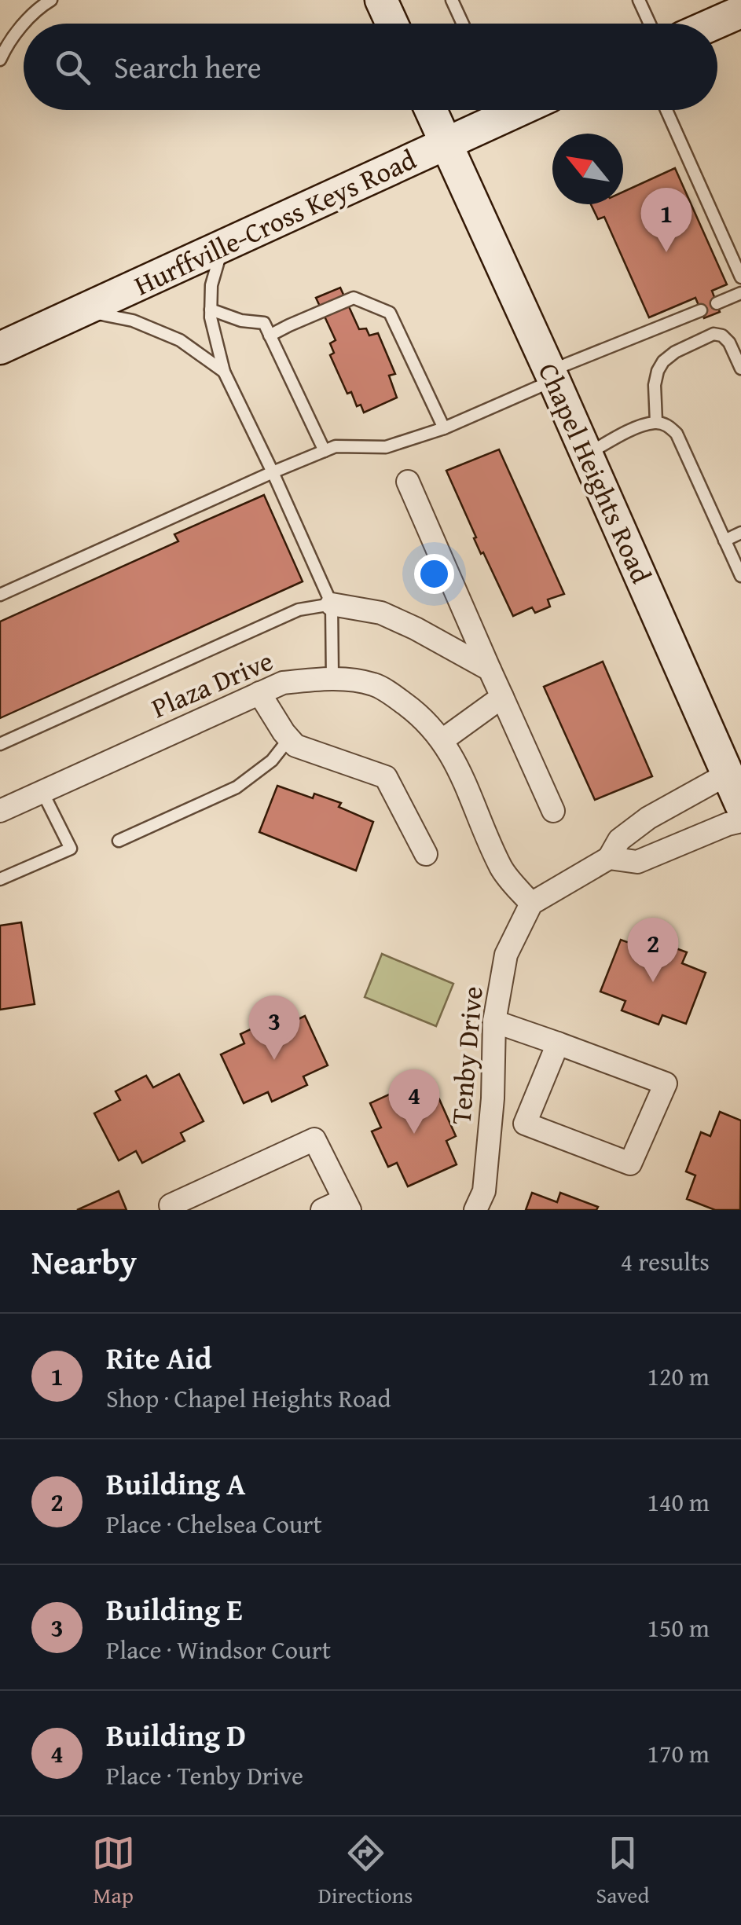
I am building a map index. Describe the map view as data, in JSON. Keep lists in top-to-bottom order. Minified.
{"streets":{"street":["Hurffville-Cross Keys Road","Chapel Heights Road","Plaza Drive","Tenby Drive"]},"crossings":[["Hurffville-Cross Keys Road","Chapel Heights Road"],["Plaza Drive","Tenby Drive"]],"north":"top left","page":{"search":"Search here","pins":["1","2","3","4"],"heading":["Nearby","4 results"],"list":[{"mark":"1","name":"Rite Aid","note":"Shop · Chapel Heights Road","value":"120 m"},{"mark":"2","name":"Building A","note":"Place · Chelsea Court","value":"140 m"},{"mark":"3","name":"Building E","note":"Place · Windsor Court","value":"150 m"},{"mark":"4","name":"Building D","note":"Place · Tenby Drive","value":"170 m"}],"nav":["Map","Directions","Saved"]}}
